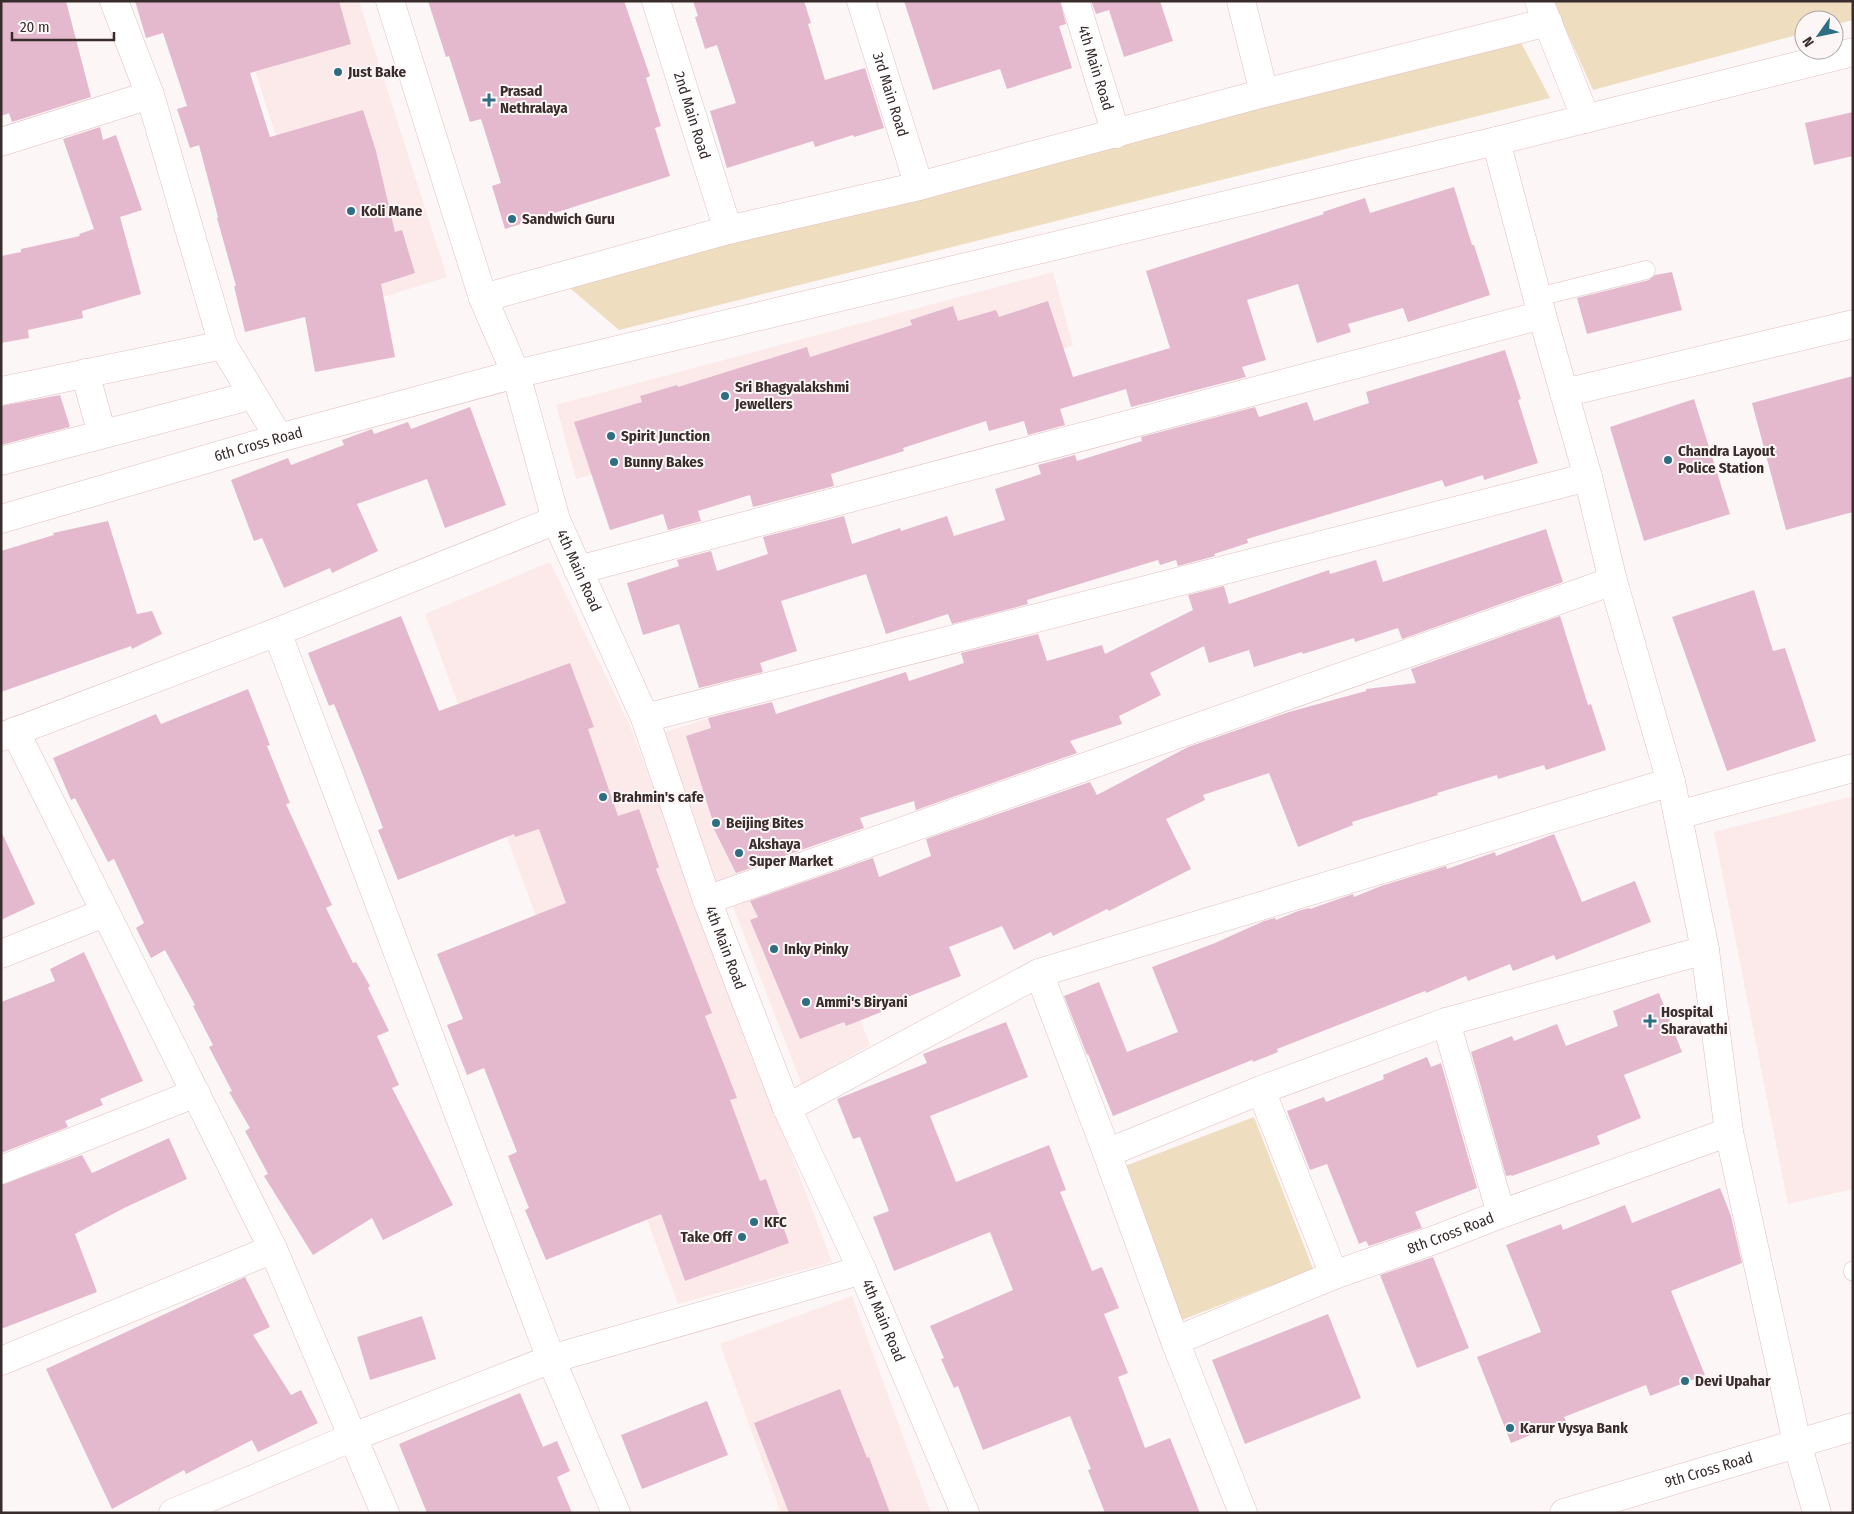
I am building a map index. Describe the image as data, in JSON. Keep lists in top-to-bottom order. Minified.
{"streets":{"street":["4th Main Road","3rd Main Road","2nd Main Road","6th Cross Road","8th Cross Road","9th Cross Road"]},"crossings":[["4th Main Road","6th Cross Road"]],"places":{"other":["Just Bake","Koli Mane","Sandwich Guru","Sri Bhagyalakshmi Jewellers","Spirit Junction","Chandra Layout Police Station","Bunny Bakes","Brahmin's cafe","Beijing Bites","Akshaya Super Market","Inky Pinky","Ammi's Biryani","KFC","Take Off","Devi Upahar","Karur Vysya Bank"],"health":["Prasad Nethralaya","Hospital Sharavathi"]},"scale_bar":"20 m","north":"bottom left"}
